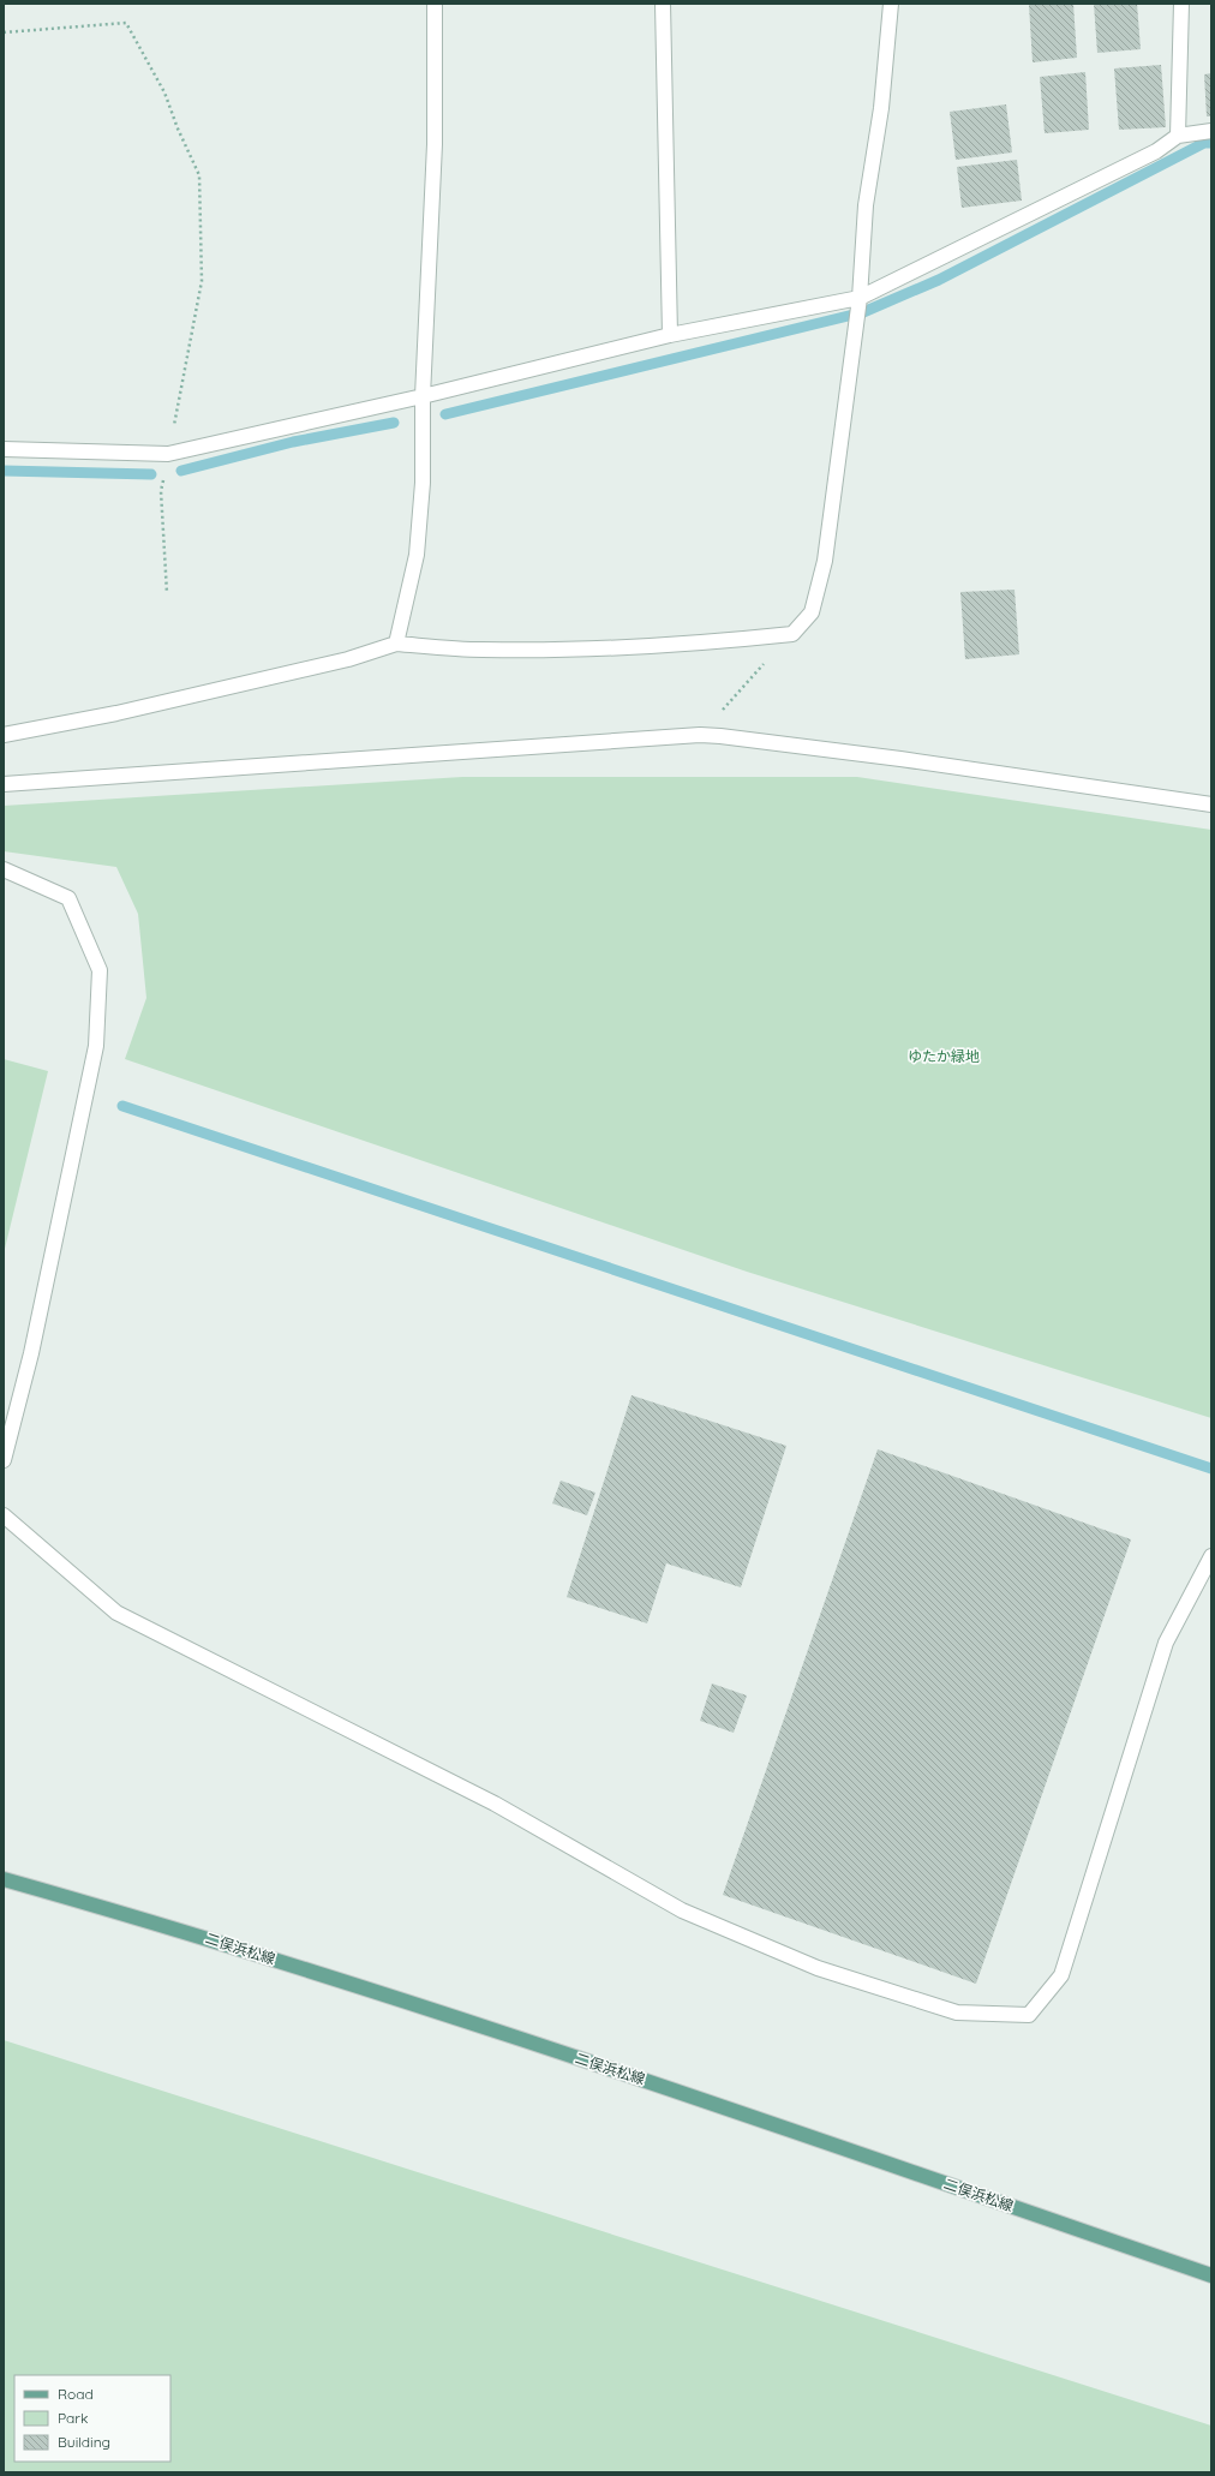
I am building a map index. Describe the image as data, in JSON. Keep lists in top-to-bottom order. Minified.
{"streets":{"main road":["二俣浜松線"]},"parks":["ゆたか緑地"],"legend":["Road","Park","Building"]}
